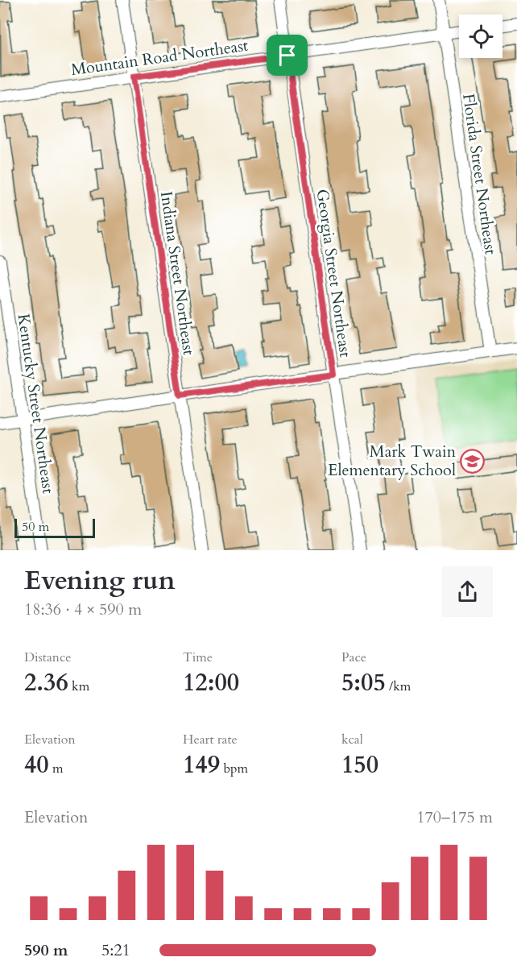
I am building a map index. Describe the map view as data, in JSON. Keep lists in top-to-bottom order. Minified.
{"streets":{"street":["Mountain Road Northeast","Florida Street Northeast","Indiana Street Northeast","Georgia Street Northeast","Kentucky Street Northeast"]},"crossings":[["Mountain Road Northeast","Florida Street Northeast"],["Mountain Road Northeast","Indiana Street Northeast"],["Mountain Road Northeast","Georgia Street Northeast"]],"places":{"school or university":["Mark Twain Elementary School"]},"scale_bar":"50 m","page":{"scale":"50 m","heading":["Evening run","18:36 · 4 × 590 m"],"stats":[["Distance","2.36 km"],["Time","12:00"],["Pace","5:05 /km"],["Elevation","40 m"],["Heart rate","149 bpm"],["kcal","150"]],"chart":["Elevation","170–175 m"],"list":[{"name":"590 m","note":"5:21"}]}}
